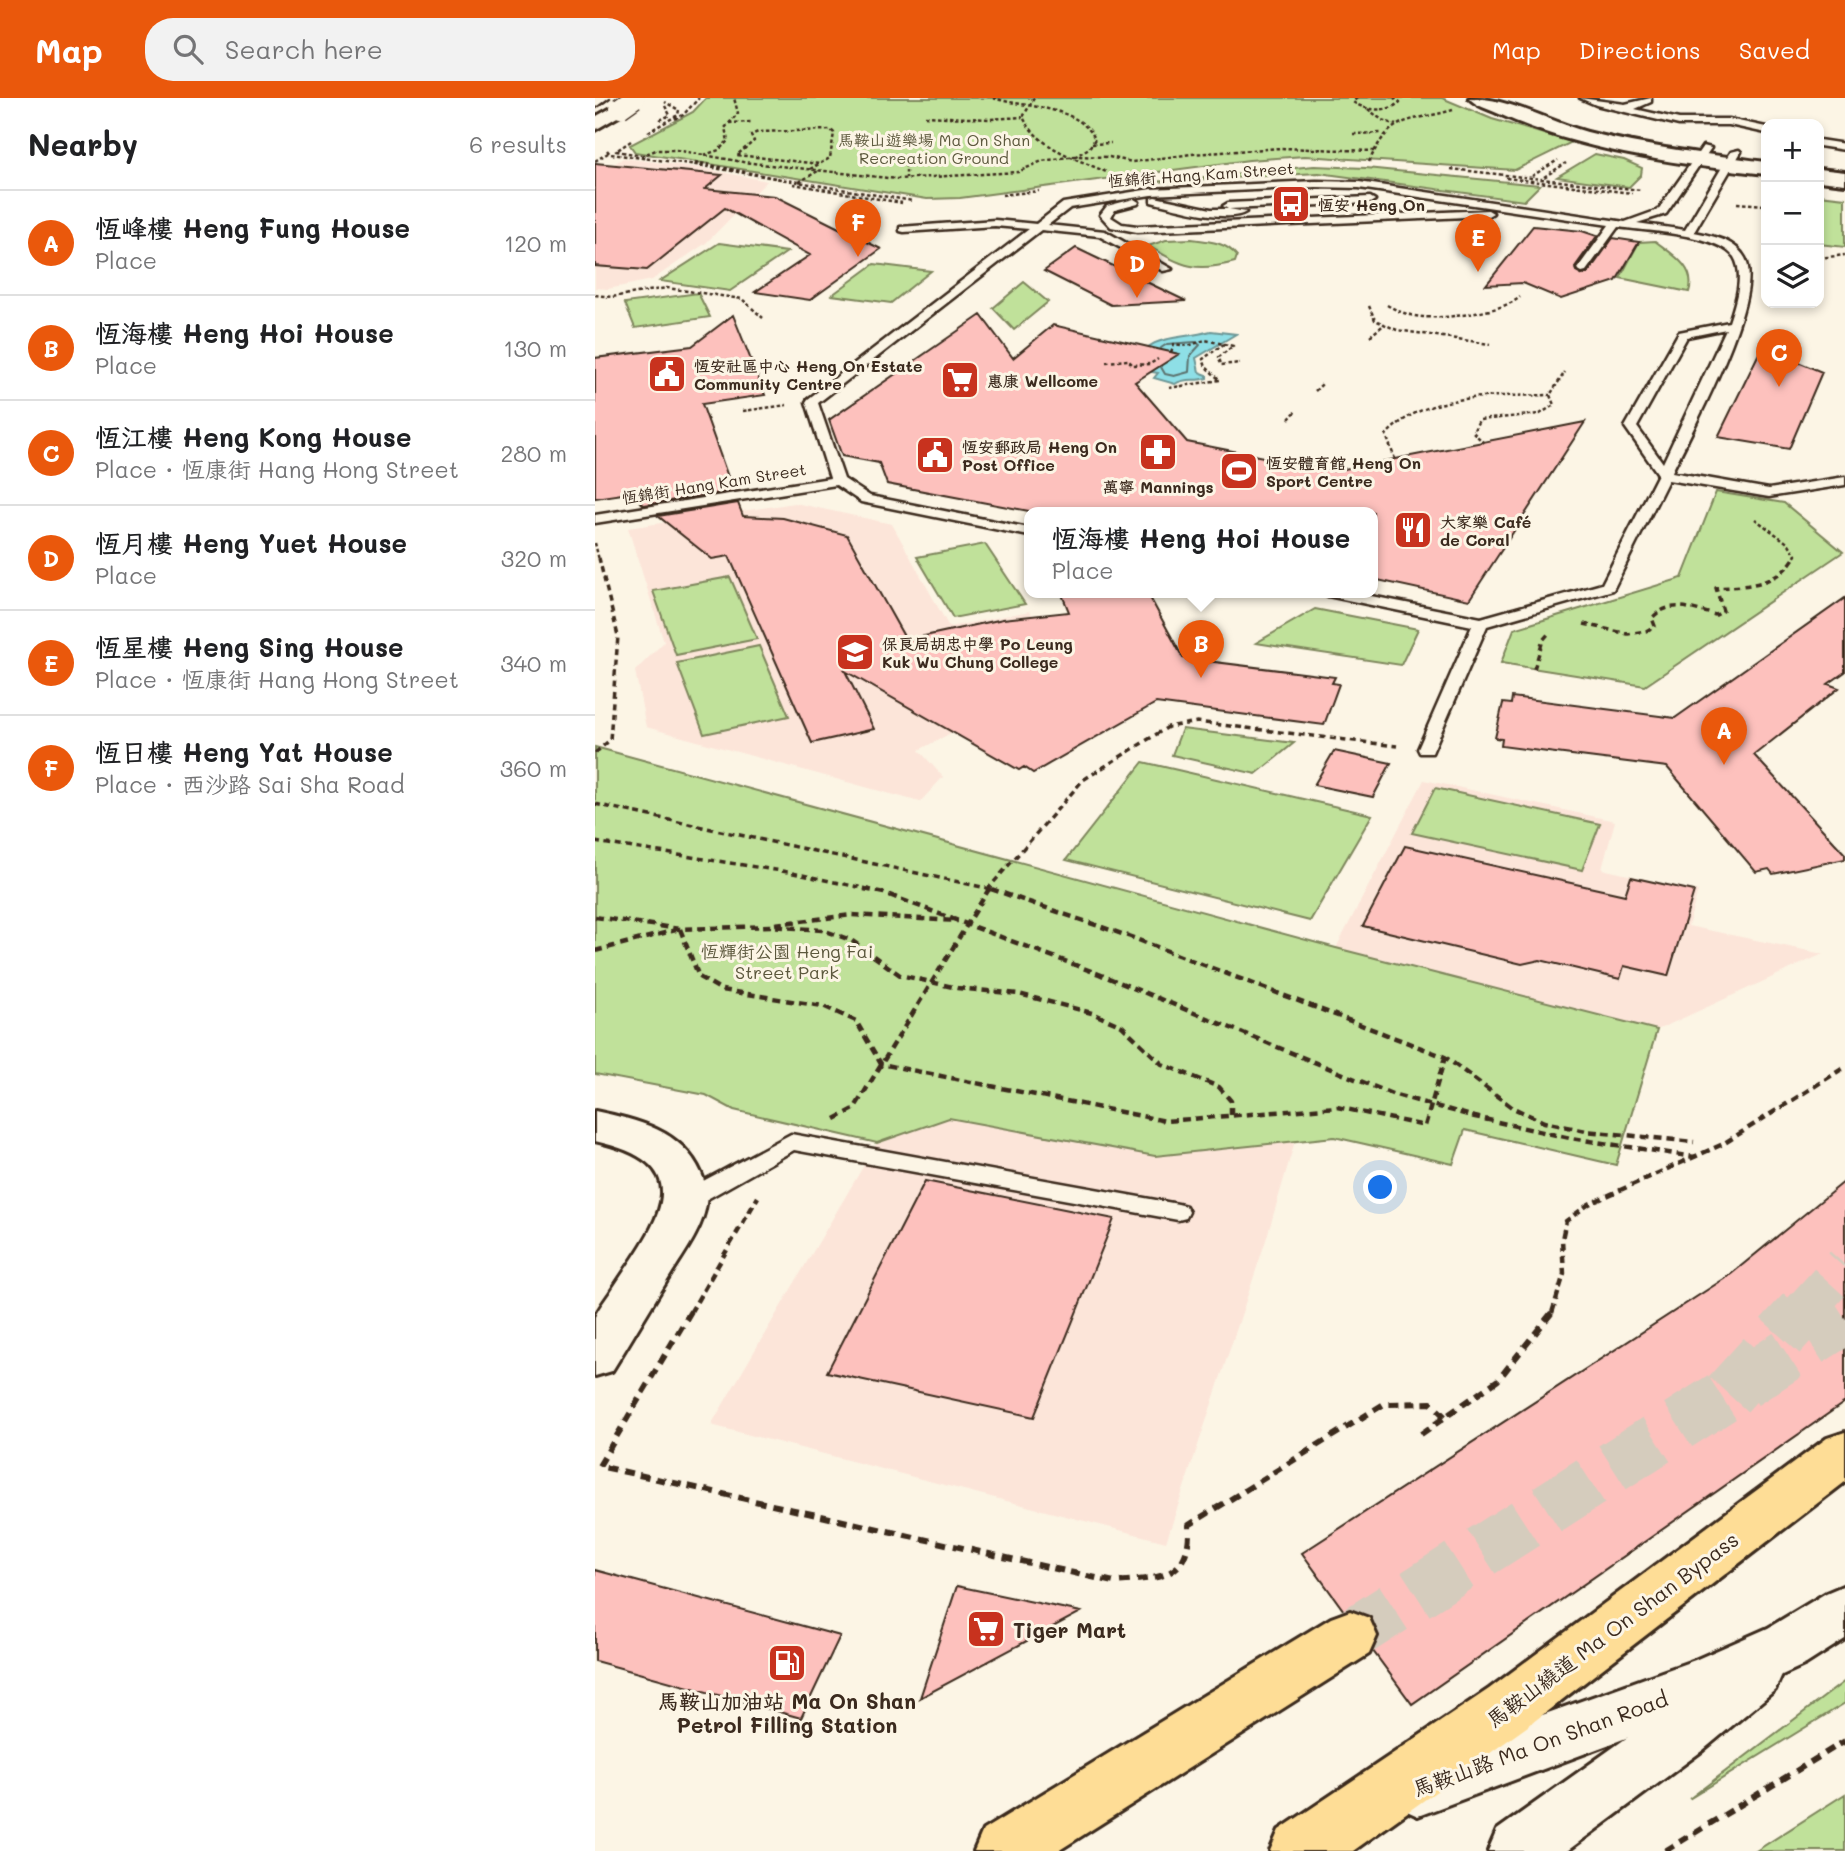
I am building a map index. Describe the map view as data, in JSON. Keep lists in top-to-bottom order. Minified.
{"streets":{"main road":["馬鞍山繞道 Ma On Shan Bypass","馬鞍山路 Ma On Shan Road"],"lane":["恆錦街 Hang Kam Street"]},"crossings":[["馬鞍山繞道 Ma On Shan Bypass","馬鞍山路 Ma On Shan Road"]],"parks":["馬鞍山遊樂場 Ma On Shan Recreation Ground","恆輝街公園 Heng Fai Street Park"],"places":{"bus stop":["恆安 Heng On"],"public building":["恆安社區中心 Heng On Estate Community Centre","恆安郵政局 Heng On Post Office"],"supermarket":["惠康 Wellcome","Tiger Mart"],"pharmacy":["萬寧 Mannings"],"sports":["恆安體育館 Heng On Sport Centre"],"restaurant":["大家樂 Café de Coral"],"school or university":["保良局胡忠中學 Po Leung Kuk Wu Chung College"],"fuel station":["馬鞍山加油站 Ma On Shan Petrol Filling Station"]},"page":{"header":"Map","search":"Search here","nav":["Map","Directions","Saved"],"heading":["Nearby","6 results"],"map_buttons":["+","−"],"list":[{"mark":"A","name":"恆峰樓 Heng Fung House","note":"Place","value":"120 m"},{"mark":"B","name":"恆海樓 Heng Hoi House","note":"Place","value":"130 m"},{"mark":"C","name":"恆江樓 Heng Kong House","note":"Place · 恆康街 Hang Hong Street","value":"280 m"},{"mark":"D","name":"恆月樓 Heng Yuet House","note":"Place","value":"320 m"},{"mark":"E","name":"恆星樓 Heng Sing House","note":"Place · 恆康街 Hang Hong Street","value":"340 m"},{"mark":"F","name":"恆日樓 Heng Yat House","note":"Place · 西沙路 Sai Sha Road","value":"360 m"}],"pins":["F","E","D","C","B","A"],"popup":["恆海樓 Heng Hoi House","Place"]}}
